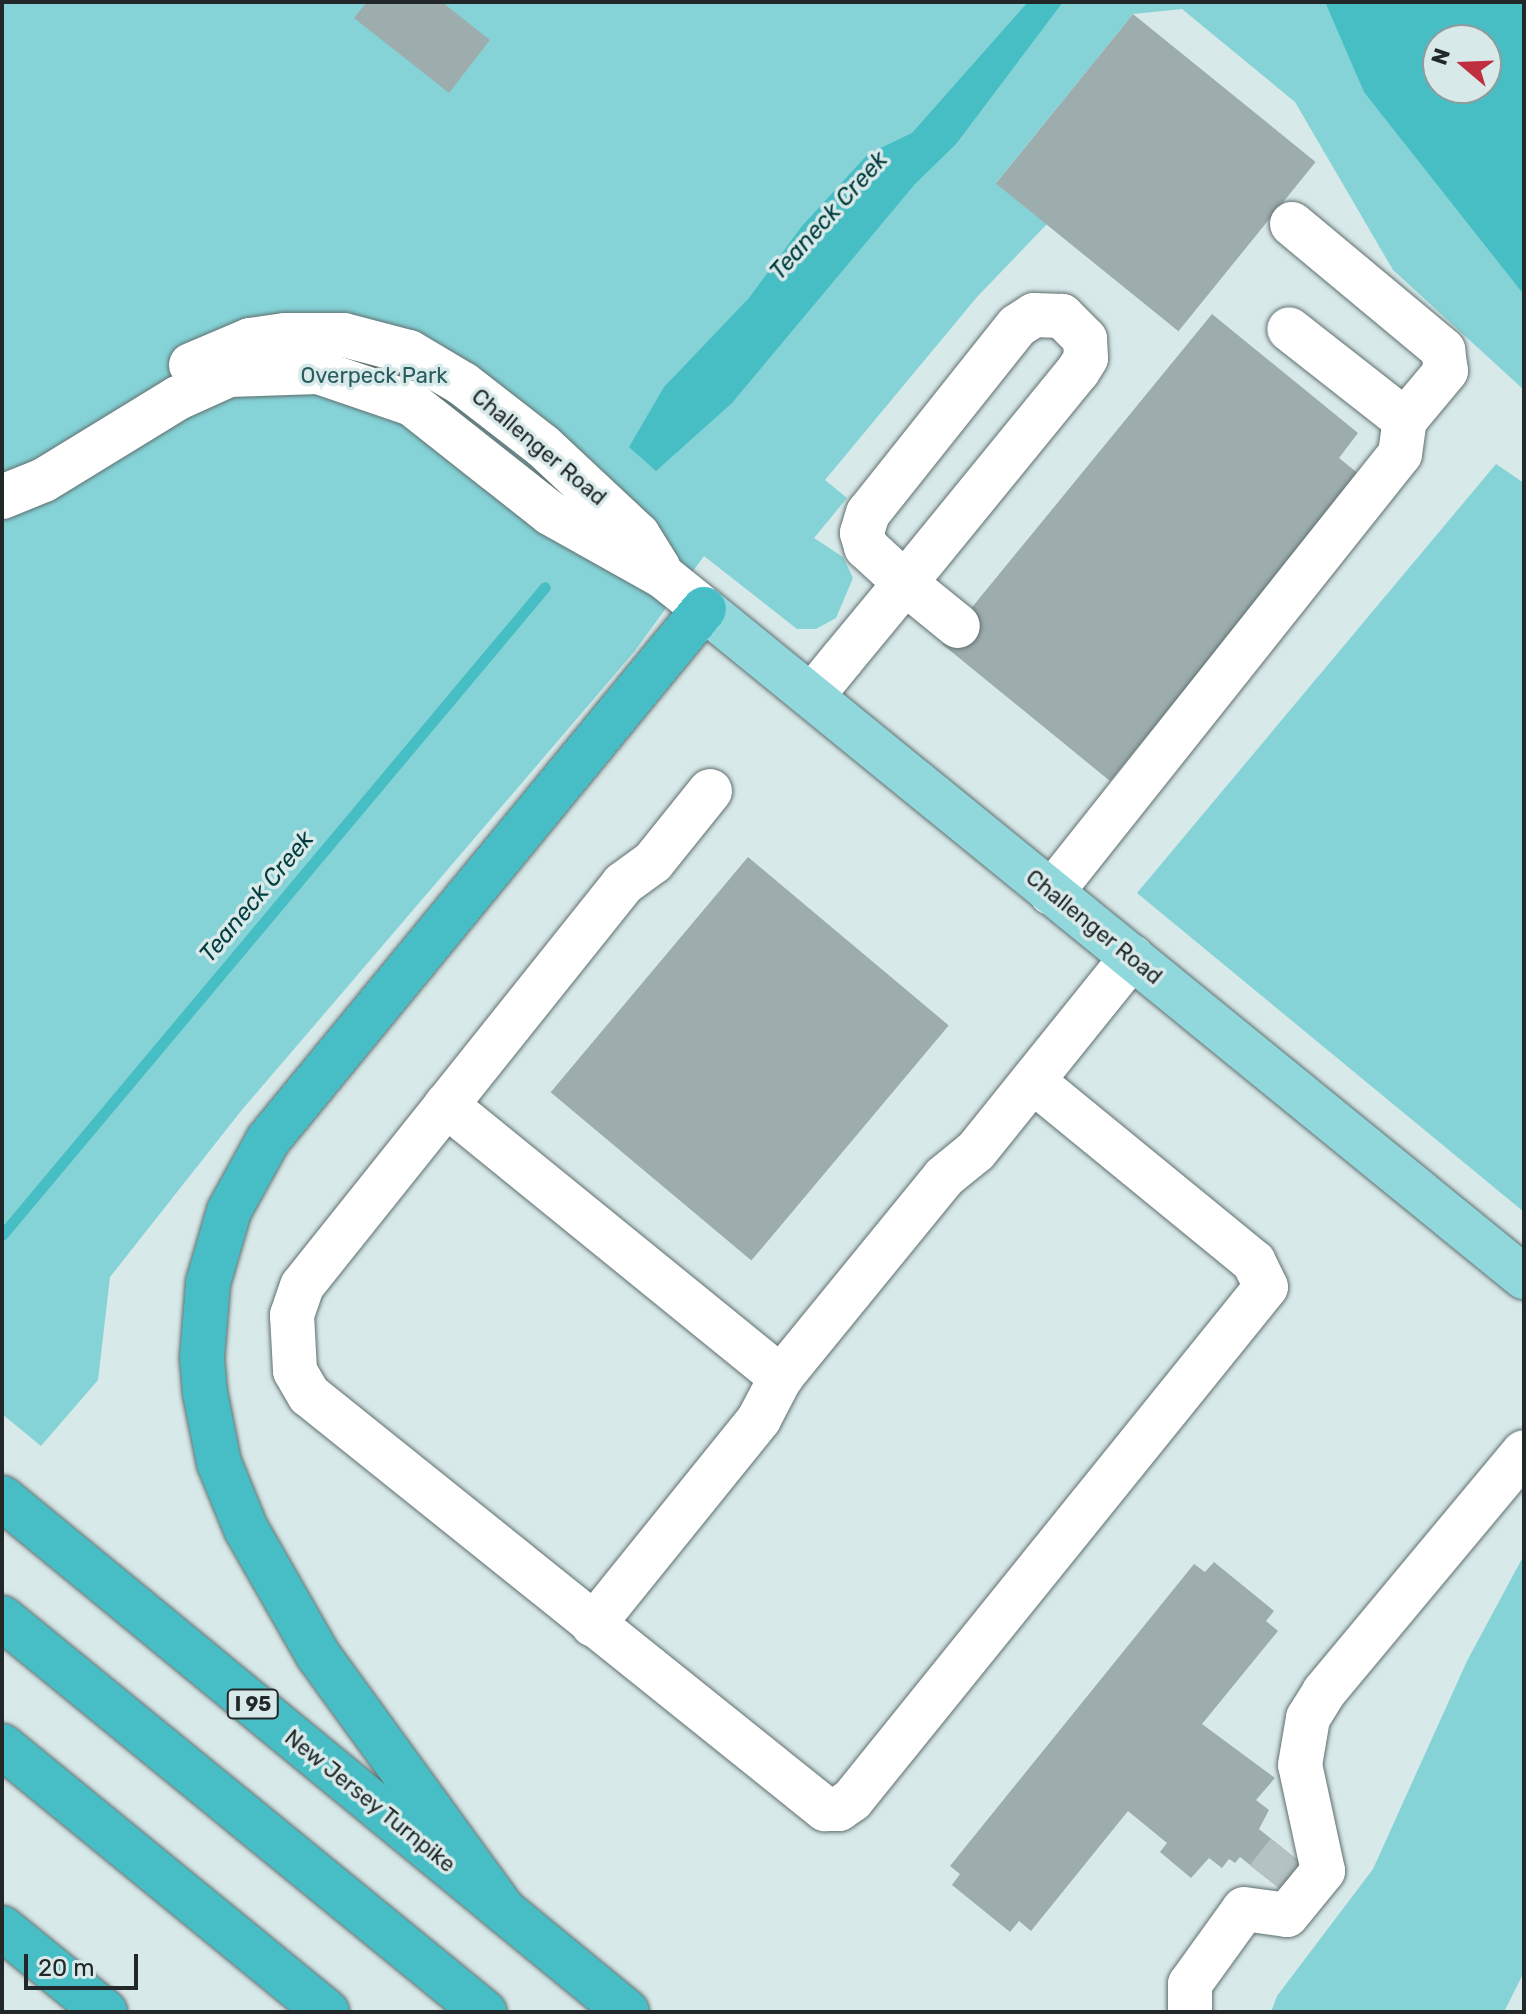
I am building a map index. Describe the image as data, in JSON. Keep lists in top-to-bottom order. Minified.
{"streets":{"highway":["I 95","New Jersey Turnpike"],"main road":["Challenger Road"]},"water":["Teaneck Creek"],"parks":["Overpeck Park"],"scale_bar":"20 m","north":"left"}
